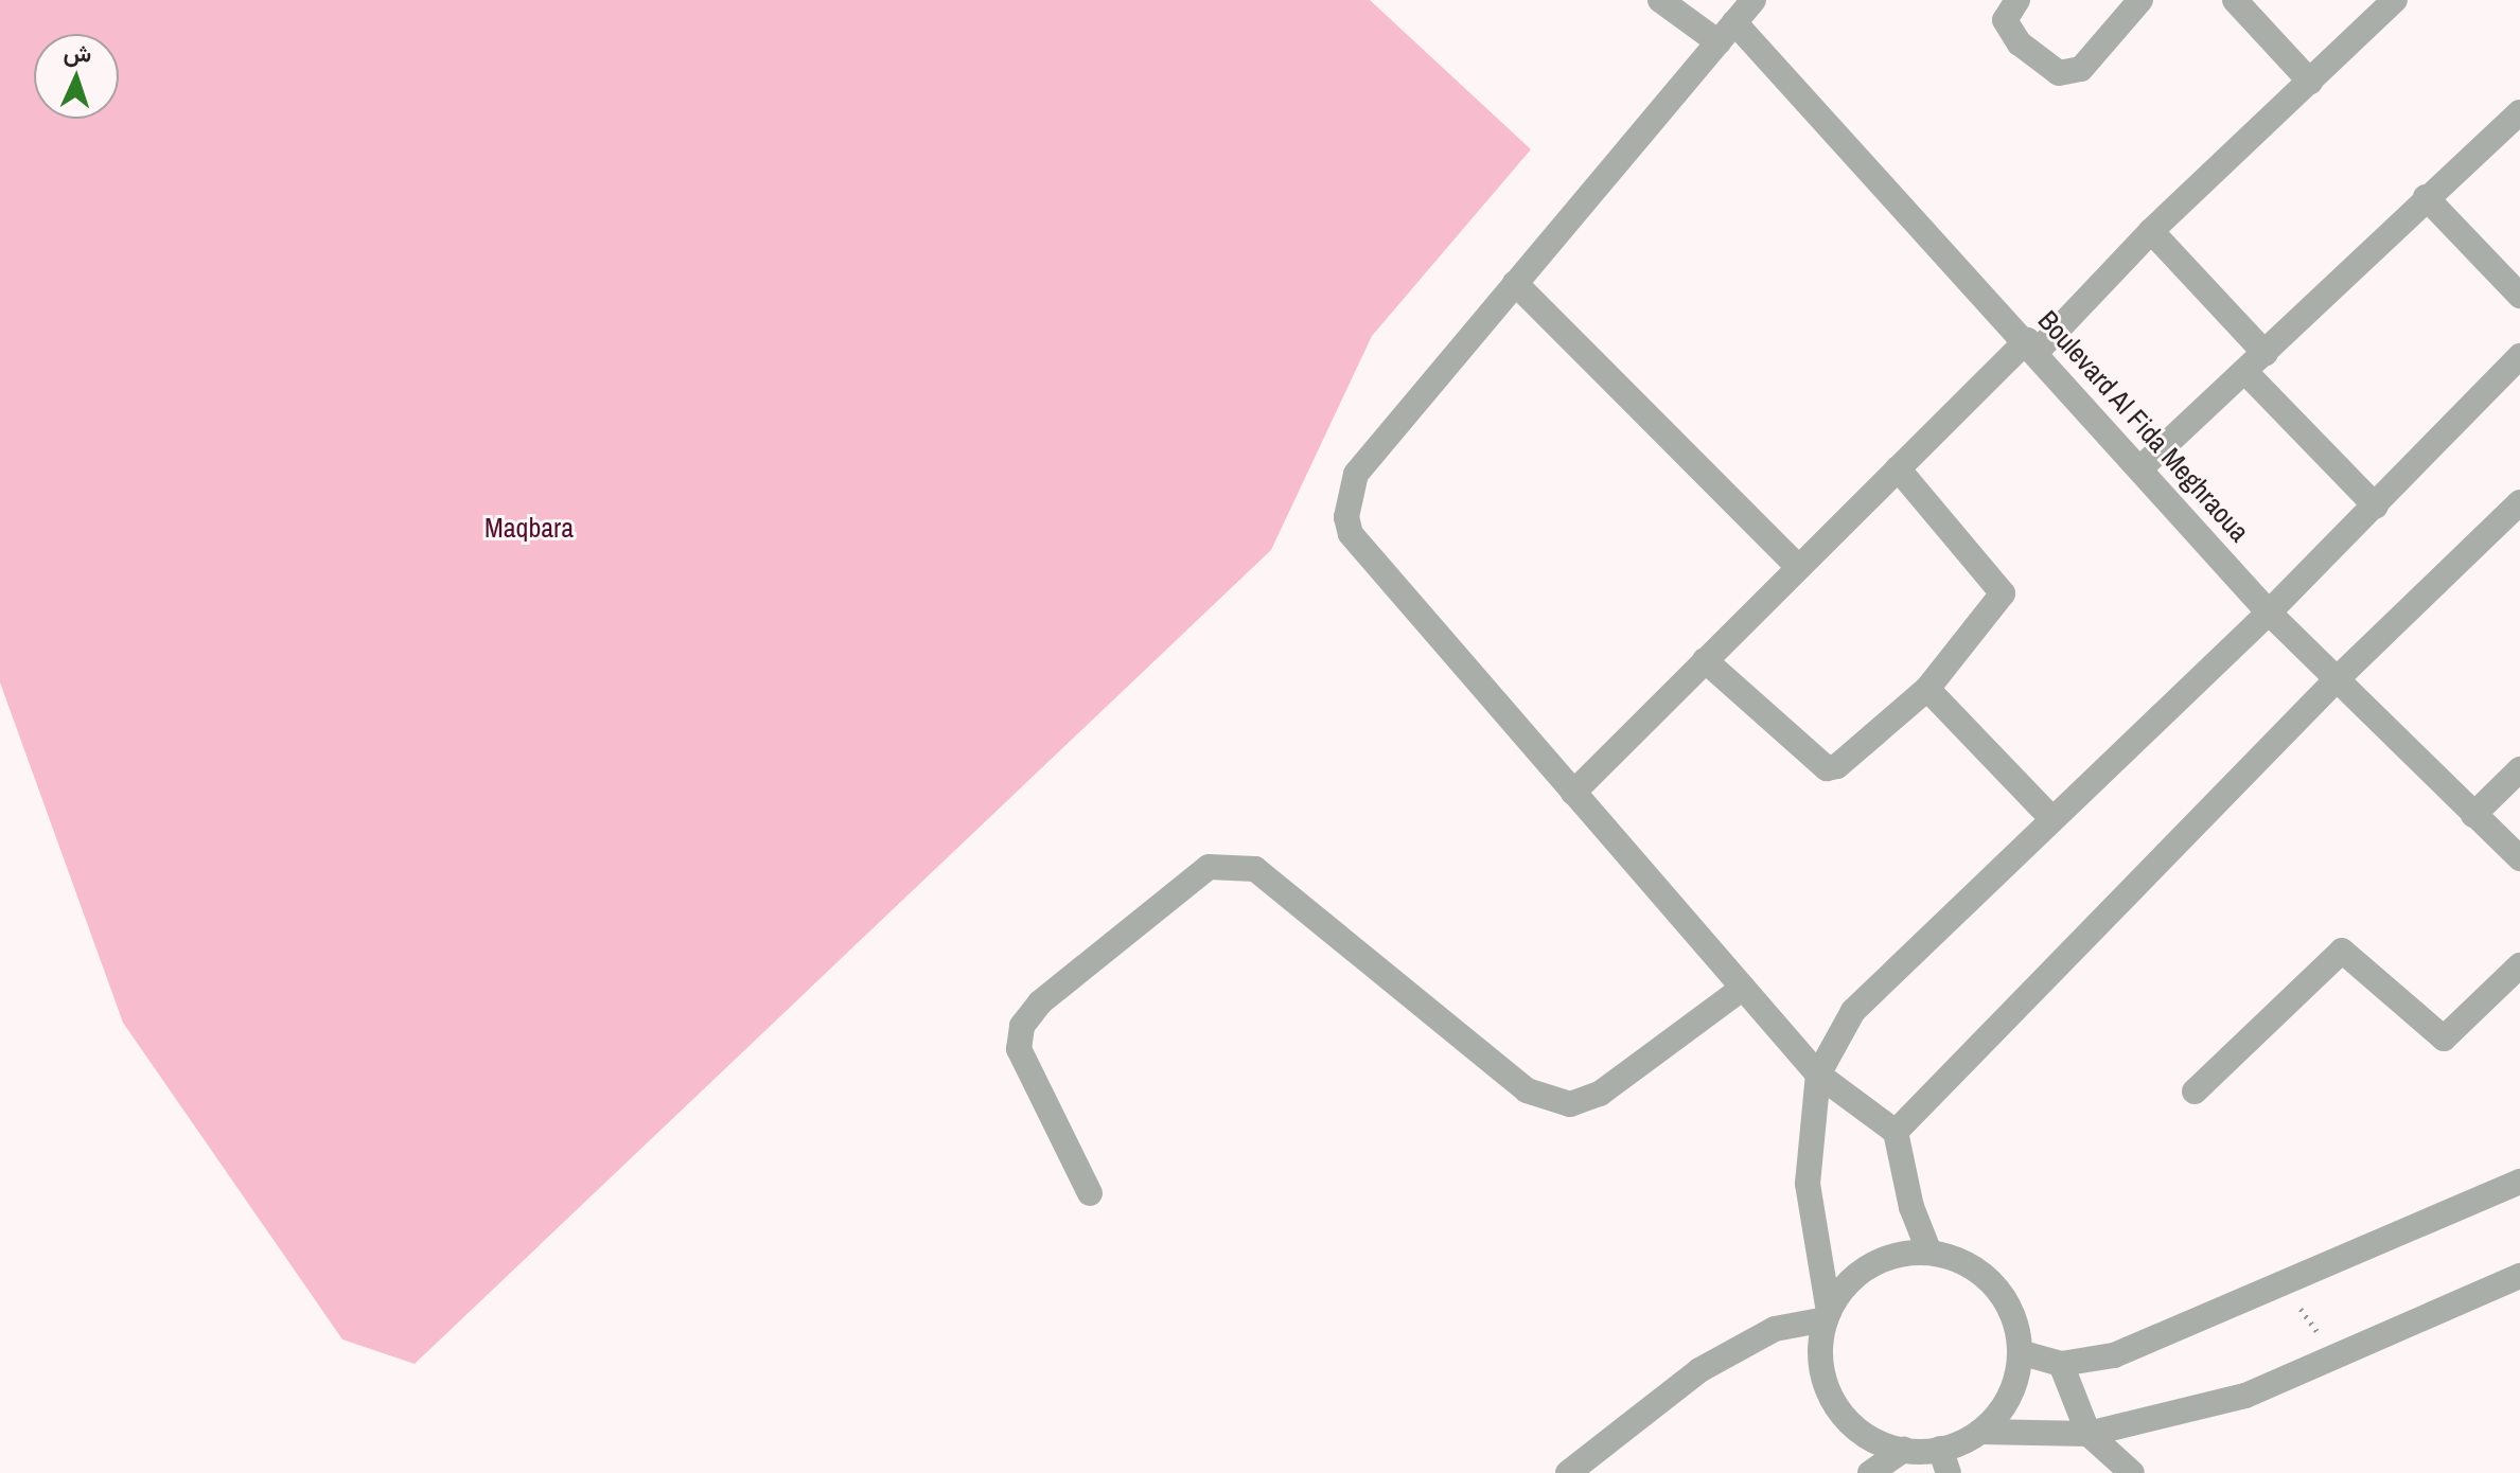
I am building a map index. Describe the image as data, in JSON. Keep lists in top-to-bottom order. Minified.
{"streets":{"street":["Boulevard Al Fida Meghraoua"]},"parks":["Maqbara"],"north":"top"}
